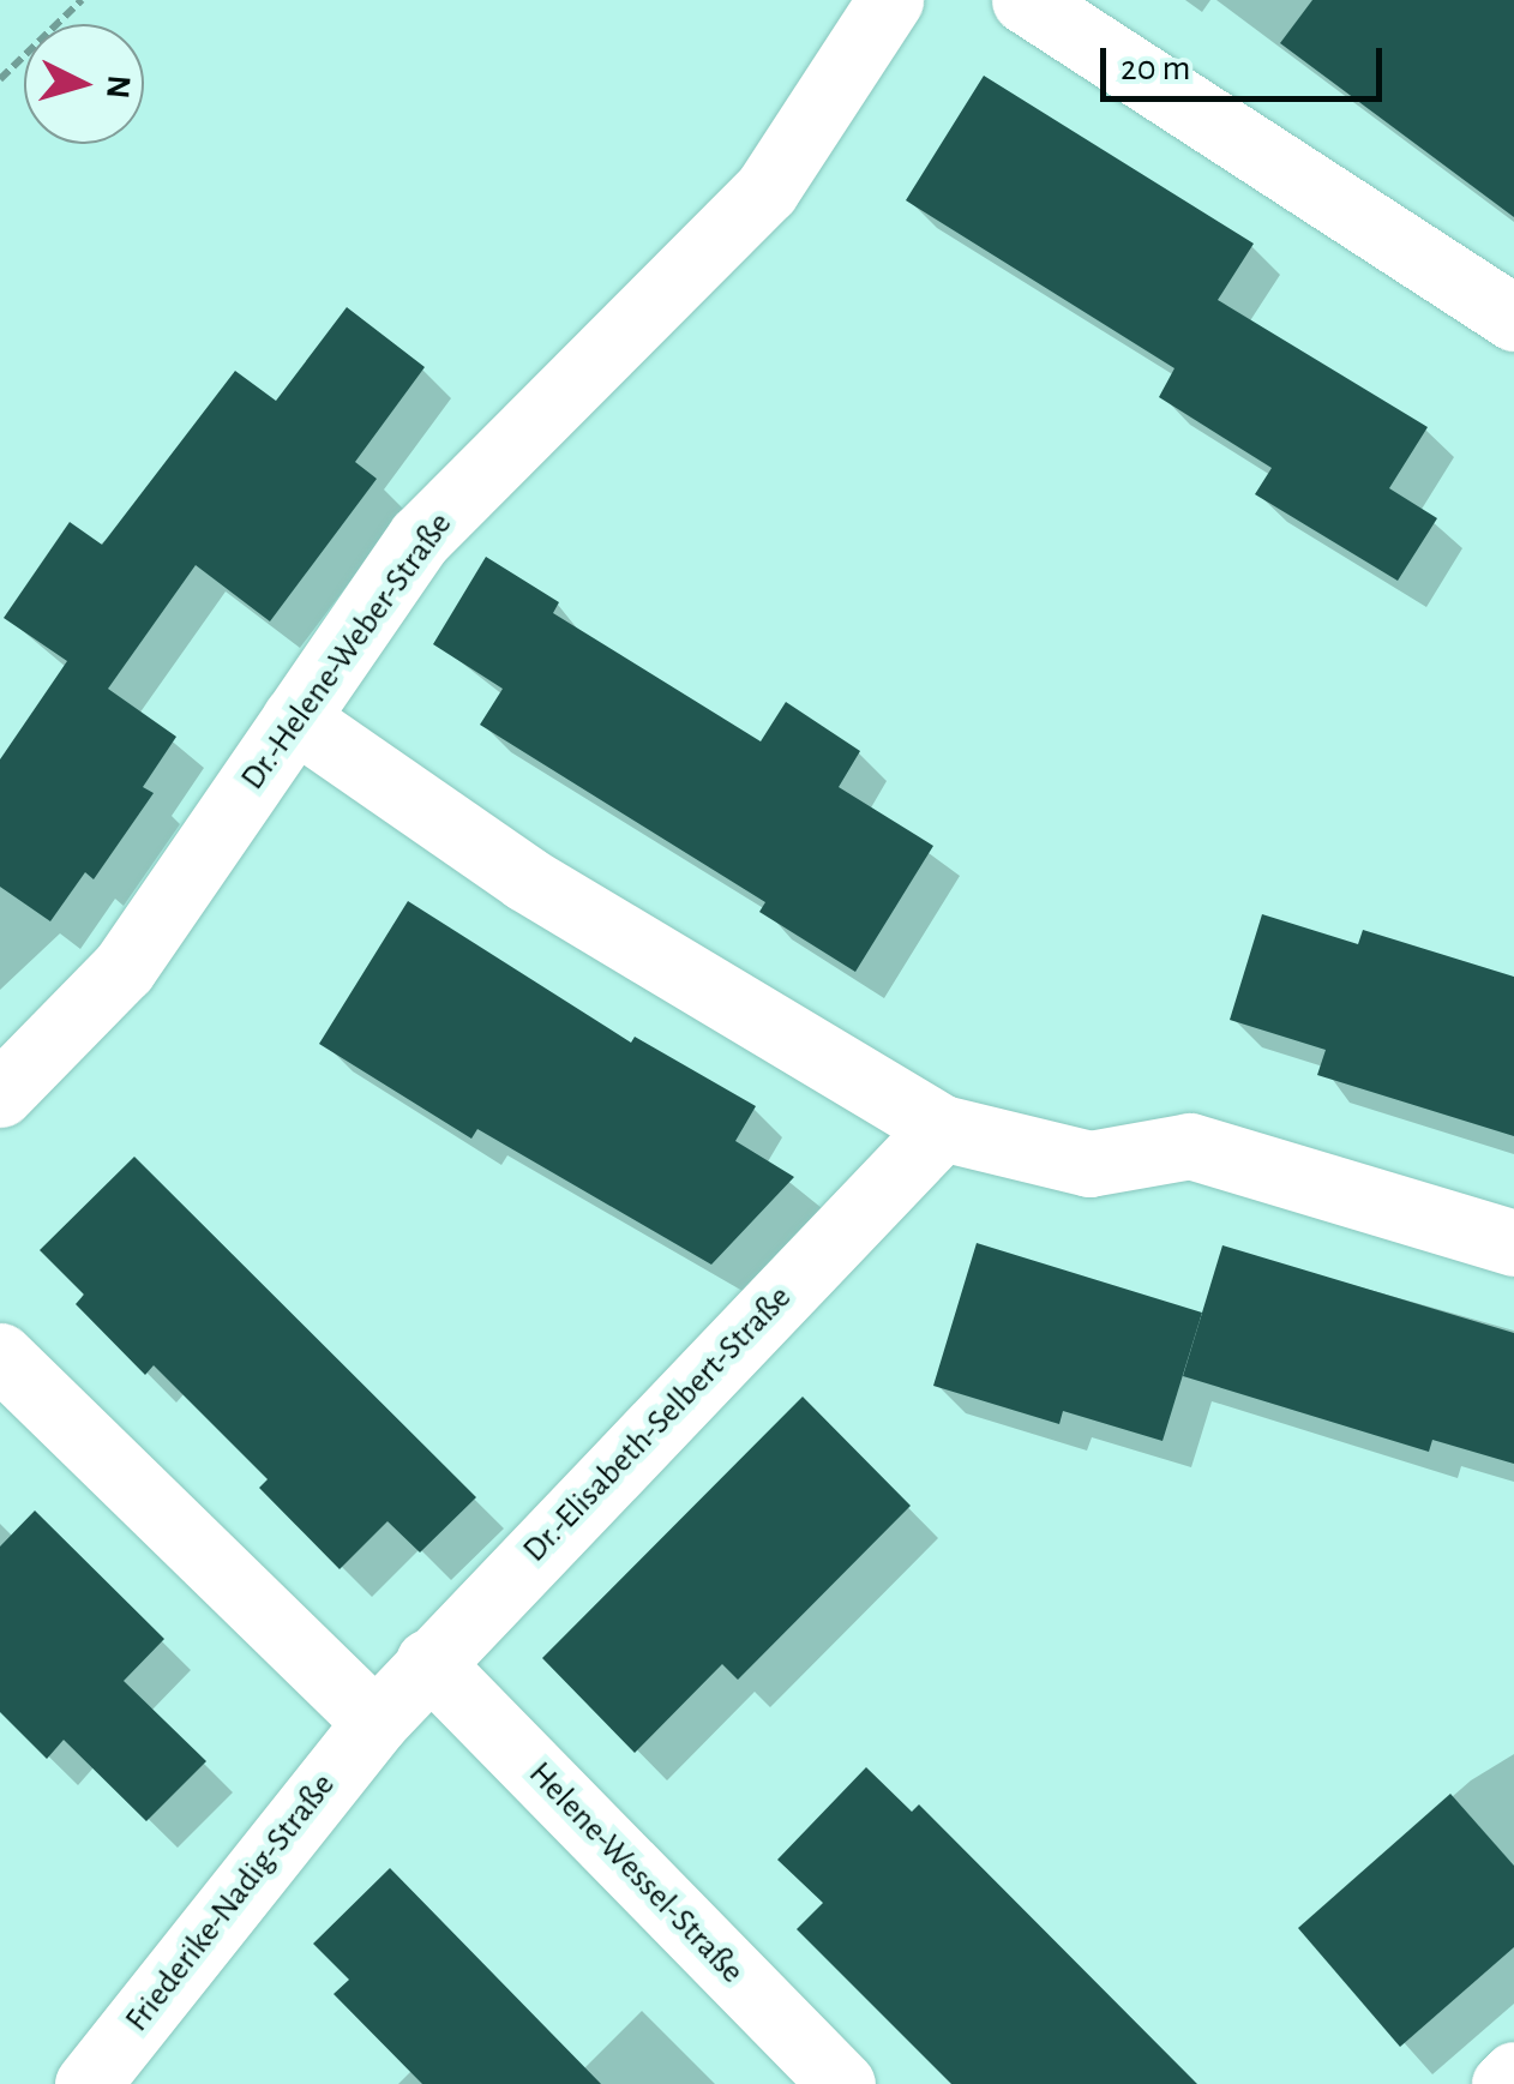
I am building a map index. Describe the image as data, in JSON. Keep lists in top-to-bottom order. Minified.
{"streets":{"street":["Dr.-Helene-Weber-Straße","Dr.-Elisabeth-Selbert-Straße","Helene-Wessel-Straße","Friederike-Nadig-Straße"]},"crossings":[["Dr.-Elisabeth-Selbert-Straße","Helene-Wessel-Straße"],["Dr.-Elisabeth-Selbert-Straße","Friederike-Nadig-Straße"]],"scale_bar":"20 m","north":"right"}
